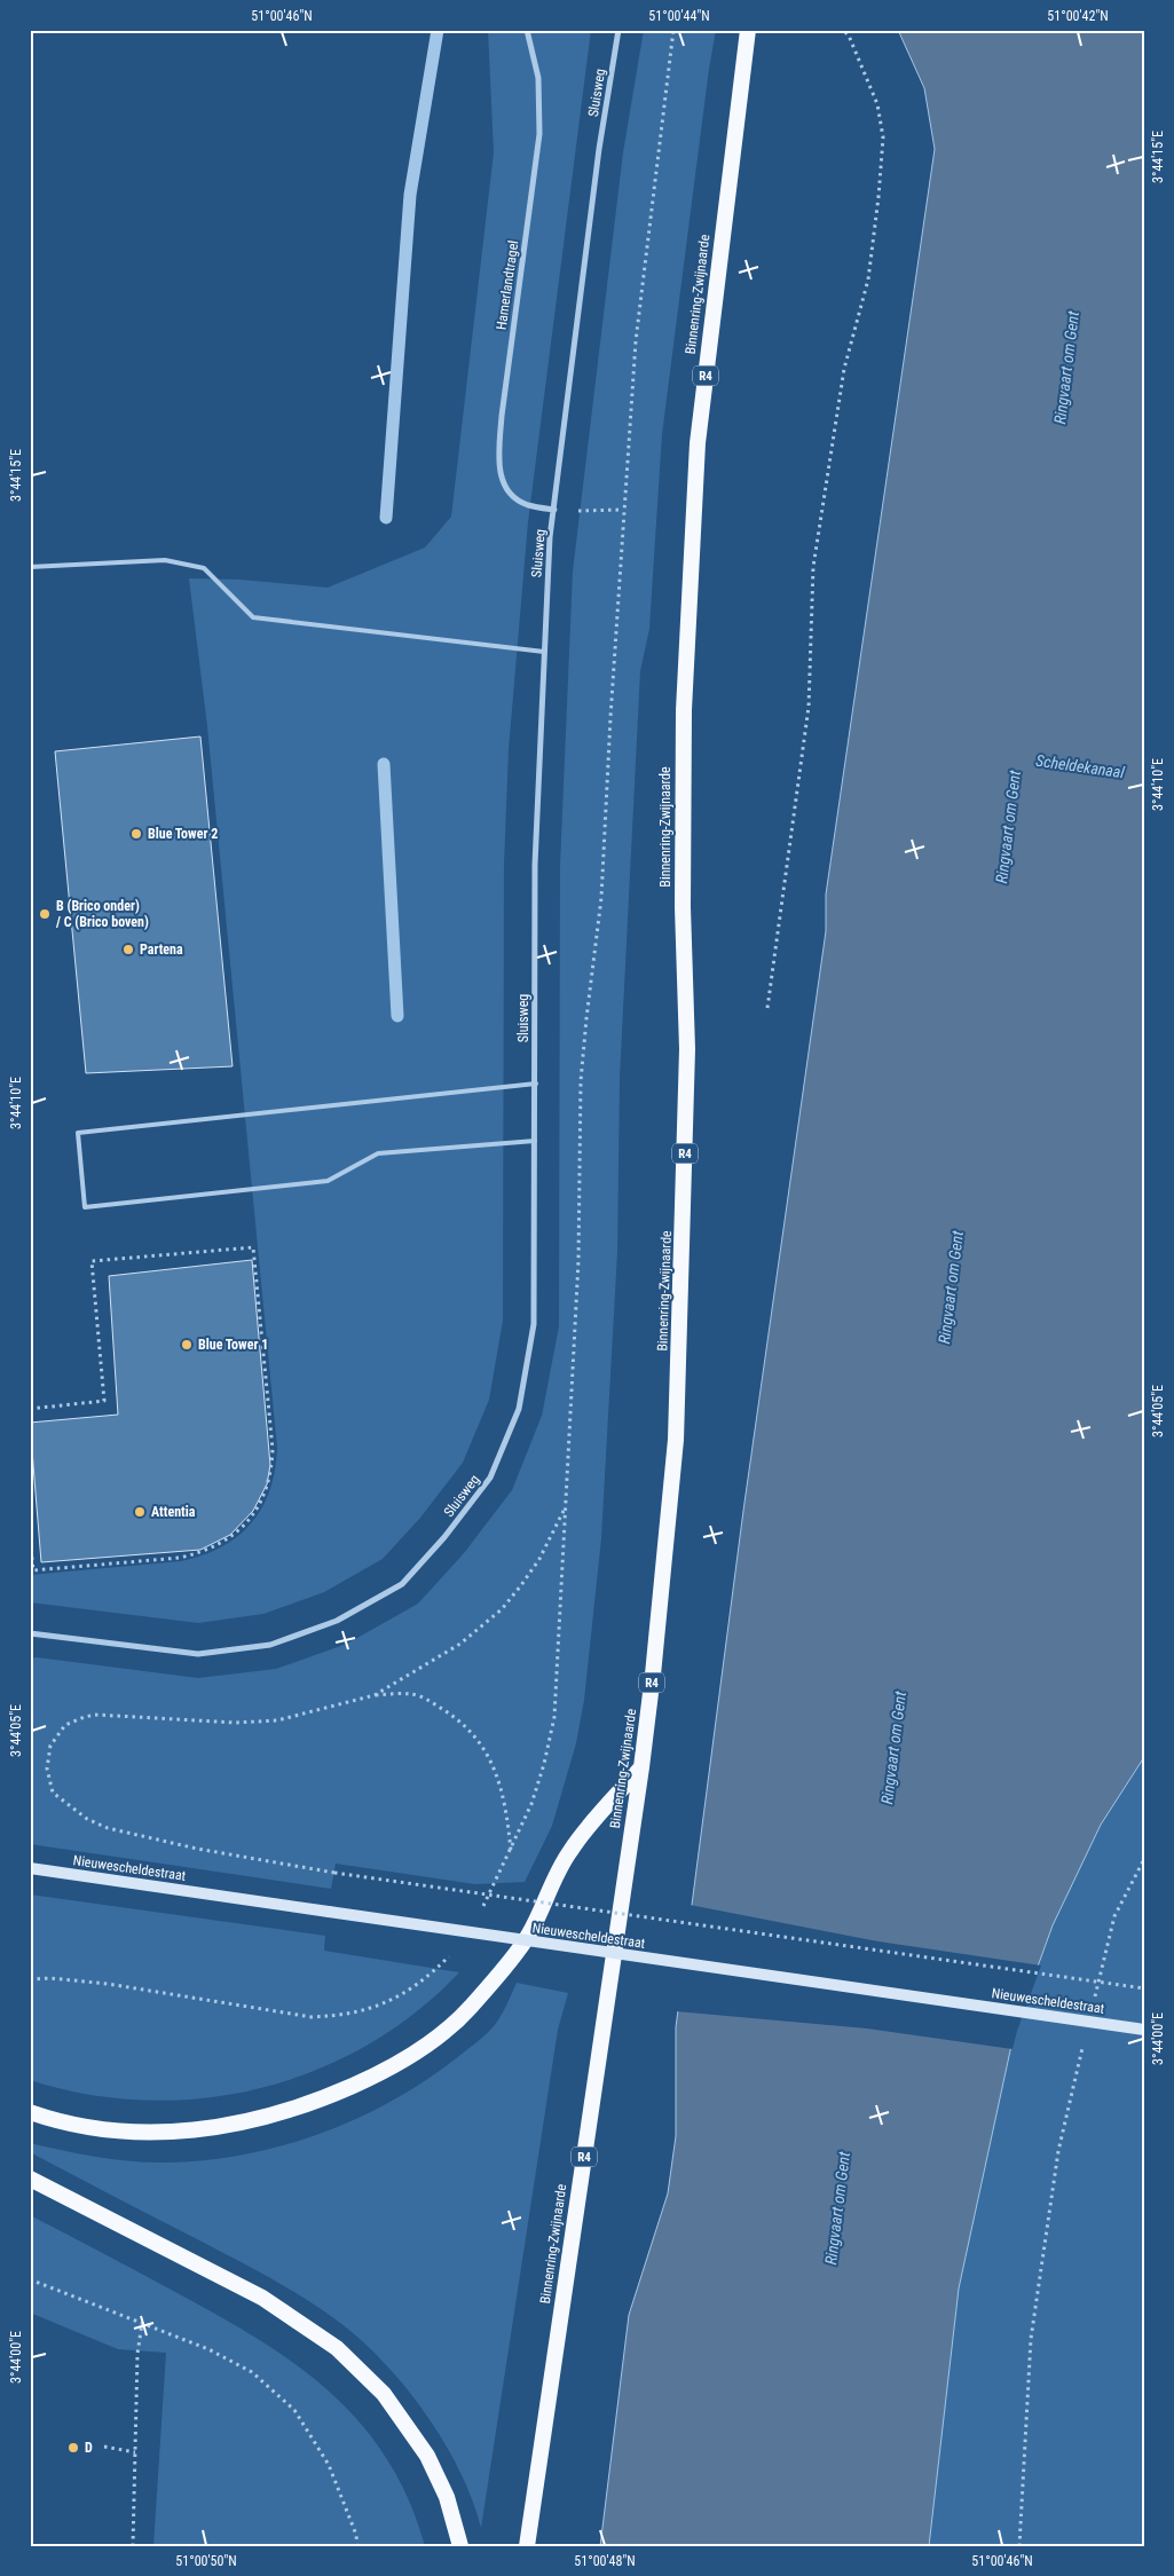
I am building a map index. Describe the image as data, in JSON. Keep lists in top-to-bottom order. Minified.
{"streets":{"highway":["Binnenring-Zwijnaarde","R4"],"main road":["Nieuwescheldestraat"],"street":["Sluisweg","Hamerlandtragel"]},"crossings":[["Sluisweg","Hamerlandtragel"]],"water":["Ringvaart om Gent","Scheldekanaal"],"places":["Blue Tower 2","B (Brico onder) / C (Brico boven)","Partena","Blue Tower 1","Attentia","D"],"coordinates":["51°00'46\"N","51°00'44\"N","51°00'42\"N","3°44'15\"E","3°44'10\"E","3°44'05\"E","3°44'00\"E","51°00'50\"N","51°00'48\"N"]}
